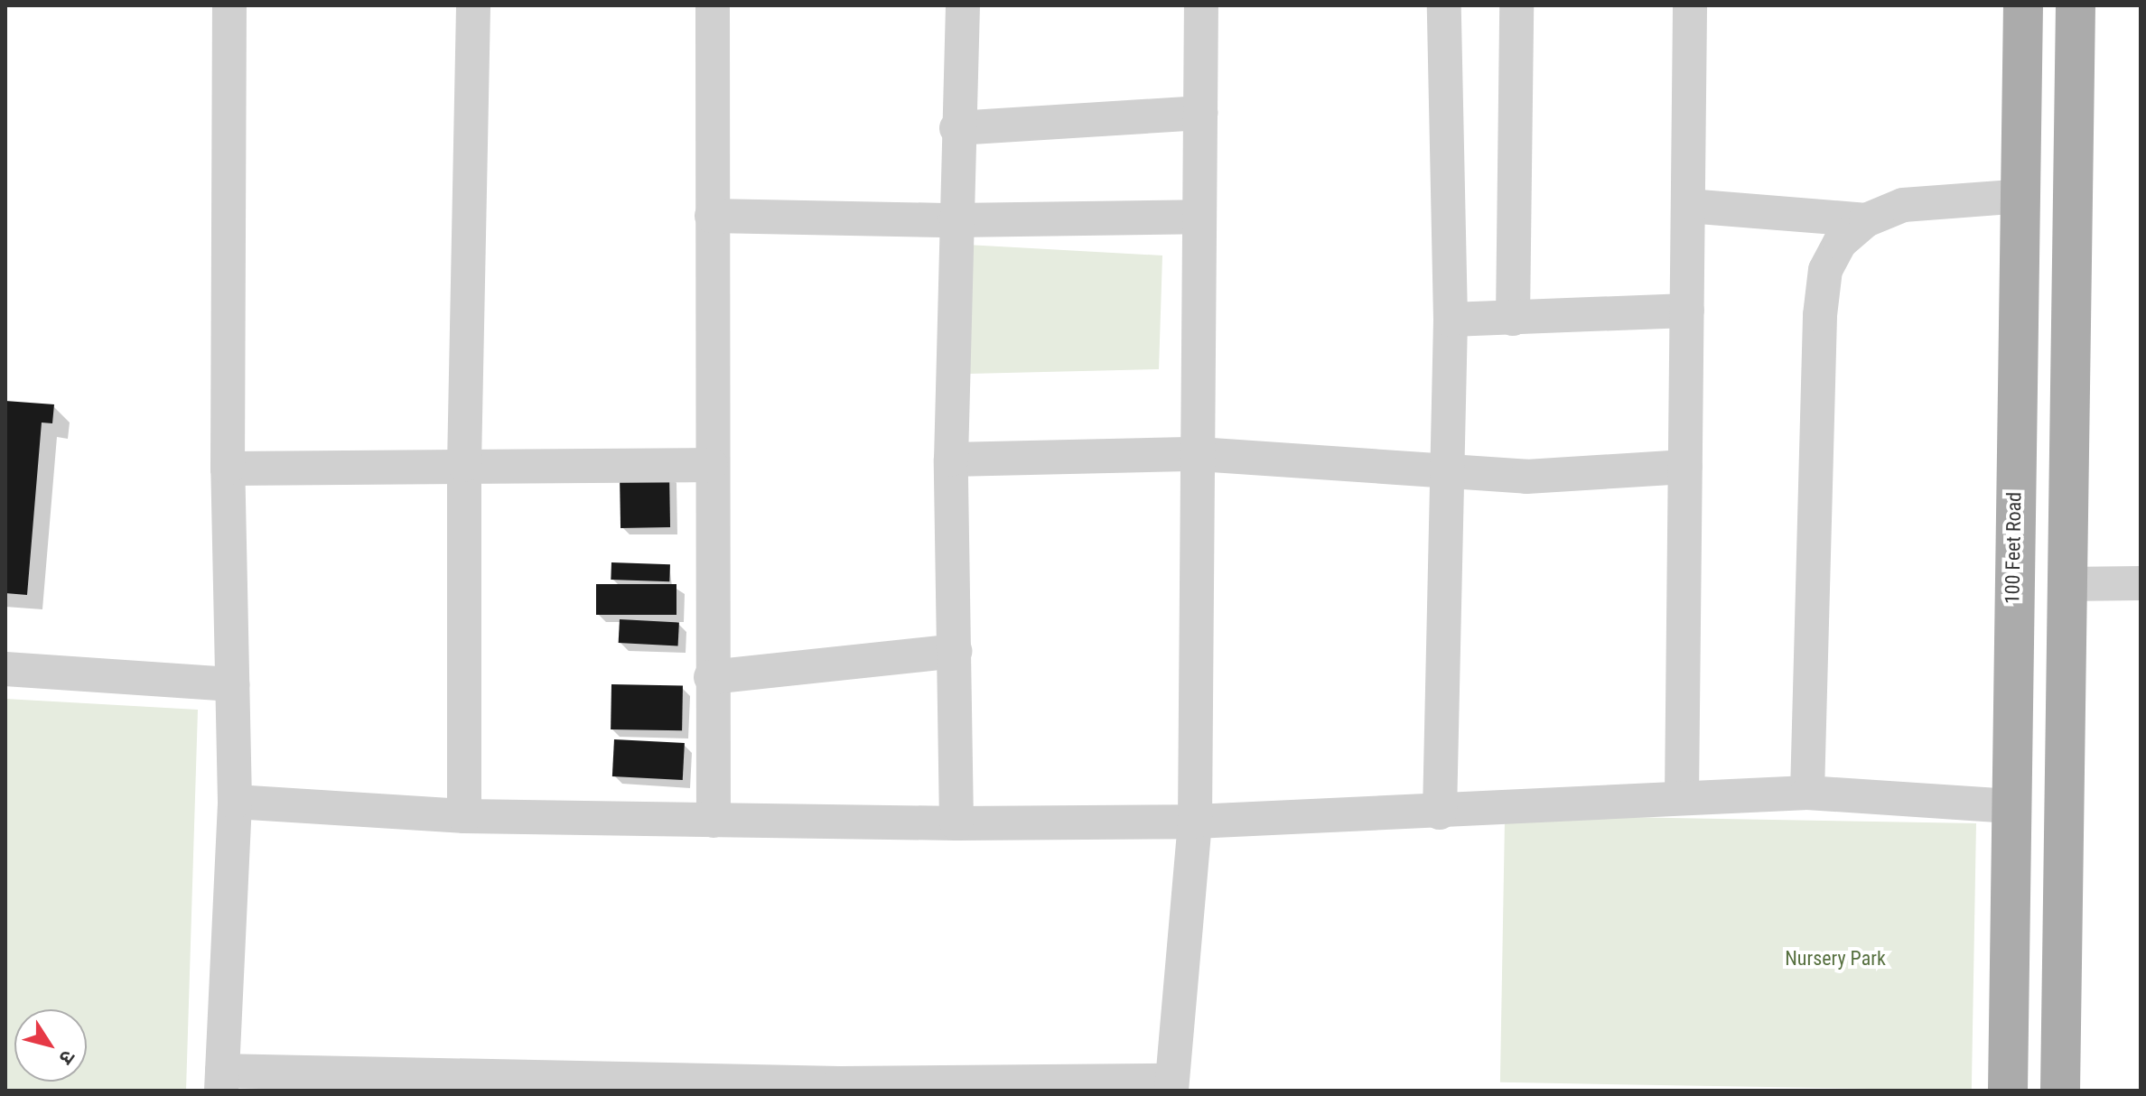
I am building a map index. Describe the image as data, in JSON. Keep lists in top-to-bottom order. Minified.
{"streets":{"main road":["100 Feet Road"]},"parks":["Nursery Park"],"north":"bottom right"}
